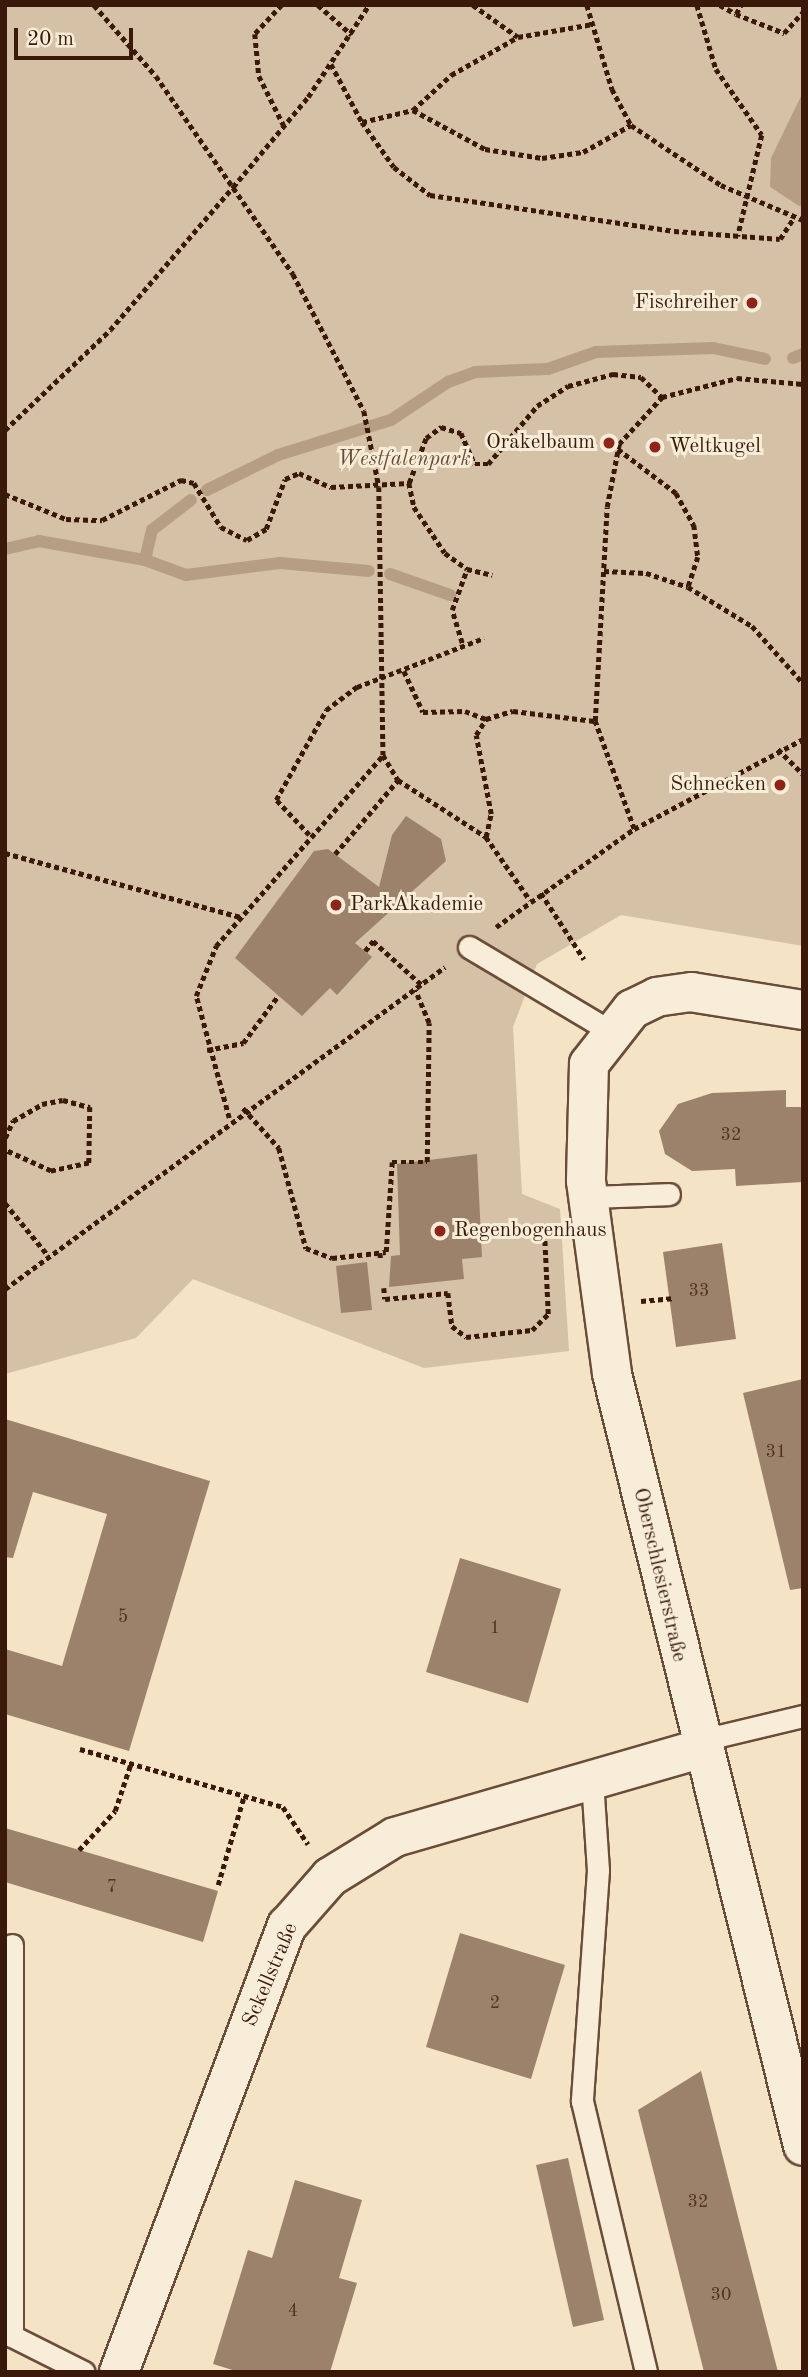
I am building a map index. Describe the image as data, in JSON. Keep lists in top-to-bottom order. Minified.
{"streets":{"street":["Oberschlesierstraße","Sckellstraße"]},"crossings":[["Oberschlesierstraße","Sckellstraße"]],"parks":["Westfalenpark"],"places":["Fischreiher","Orakelbaum","Weltkugel","Schnecken","ParkAkademie","Regenbogenhaus"],"house_numbers":["32","33","31","5","1","7","2","32","30","4"],"scale_bar":"20 m"}
